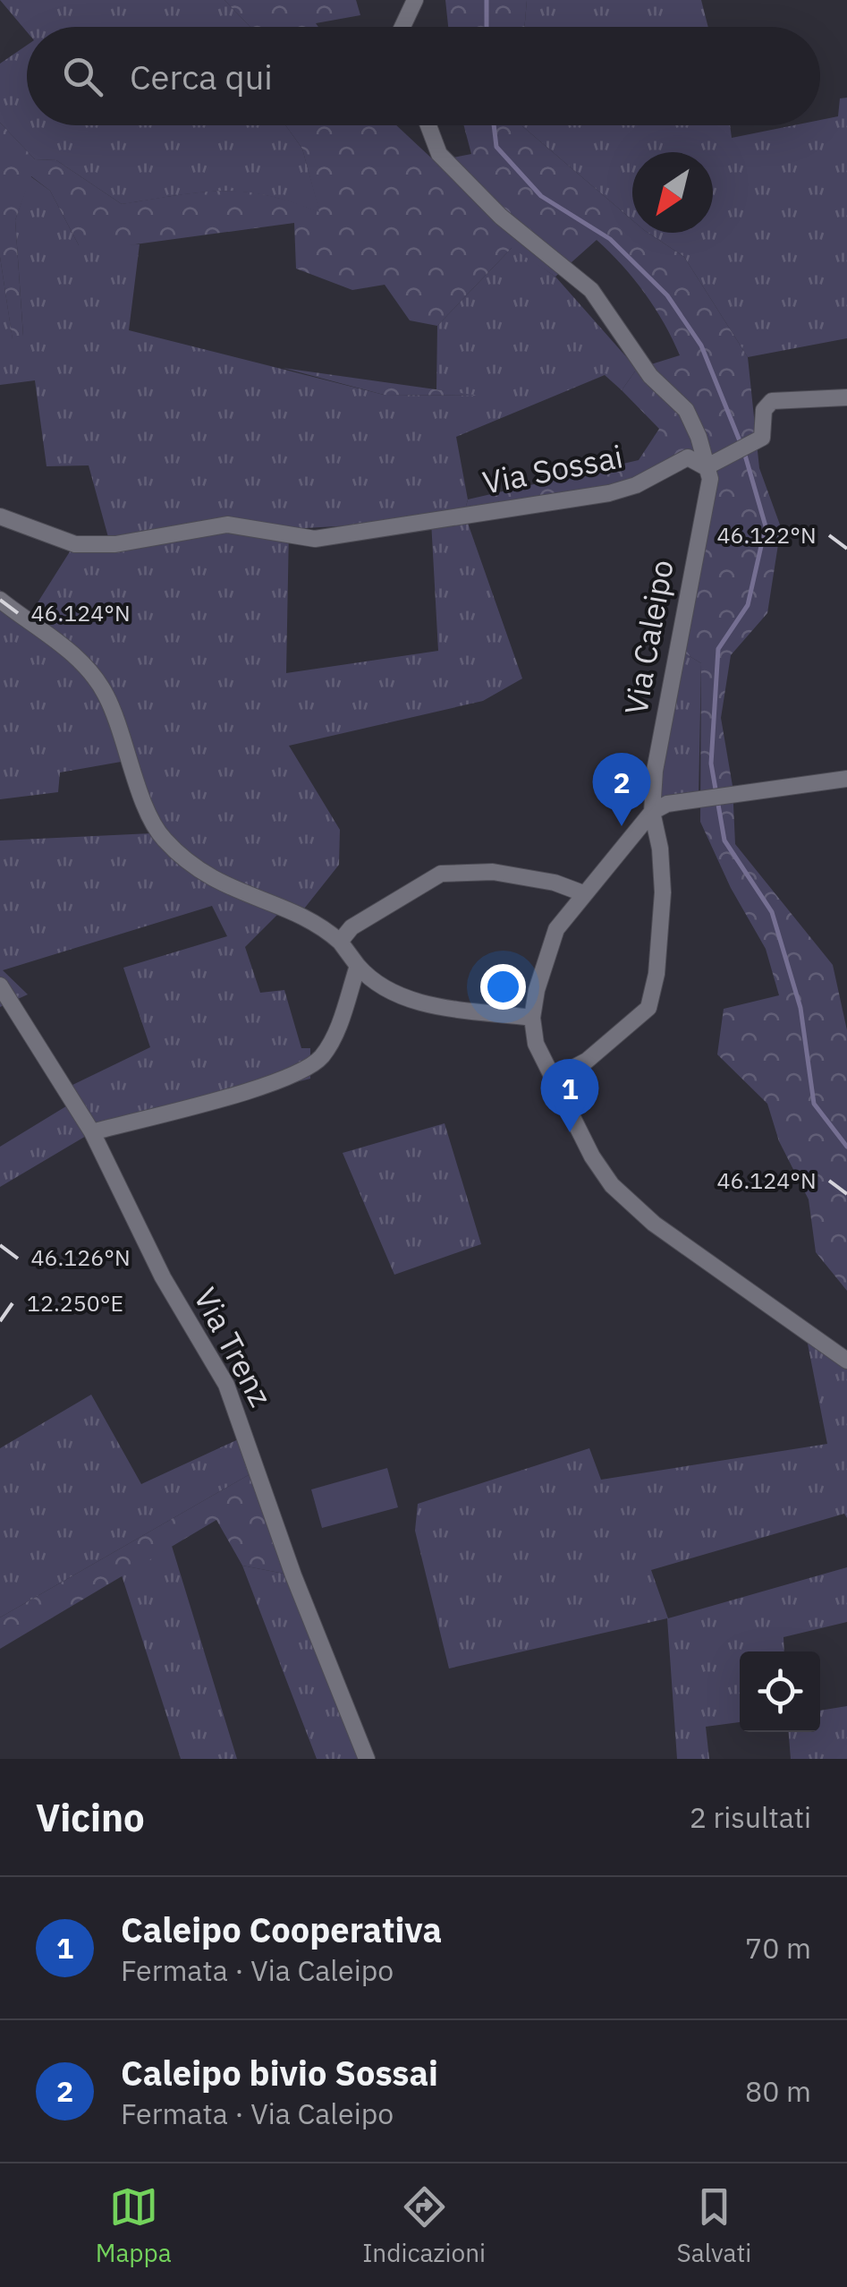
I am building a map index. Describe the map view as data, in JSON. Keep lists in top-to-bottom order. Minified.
{"streets":{"street":["Via Sossai","Via Caleipo","Via Trenz"]},"crossings":[["Via Sossai","Via Caleipo"]],"north":"bottom left","page":{"search":"Cerca qui","pins":["2","1"],"heading":["Vicino","2 risultati"],"list":[{"mark":"1","name":"Caleipo Cooperativa","note":"Fermata · Via Caleipo","value":"70 m"},{"mark":"2","name":"Caleipo bivio Sossai","note":"Fermata · Via Caleipo","value":"80 m"}],"nav":["Mappa","Indicazioni","Salvati"]},"coordinates":["46.122°N","46.124°N","46.126°N","12.250°E"]}
